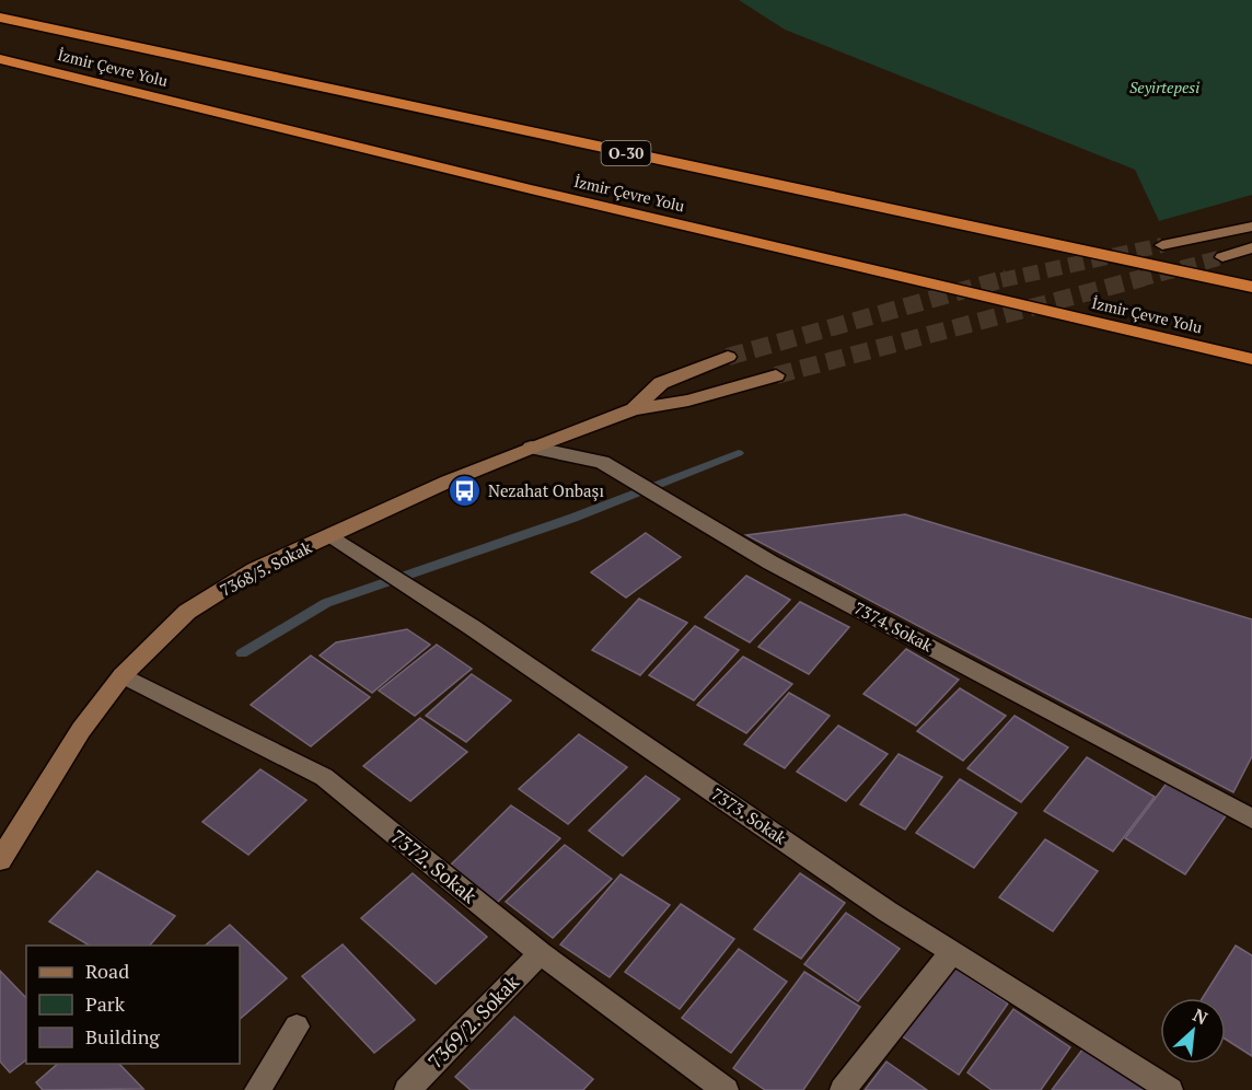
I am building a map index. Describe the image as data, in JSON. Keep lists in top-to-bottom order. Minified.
{"streets":{"highway":["İzmir Çevre Yolu","O-30"],"street":["7368/5. Sokak","7374. Sokak","7373. Sokak","7372. Sokak","7369/2. Sokak"]},"crossings":[["7368/5. Sokak","7374. Sokak"],["7368/5. Sokak","7373. Sokak"],["7368/5. Sokak","7372. Sokak"],["7372. Sokak","7369/2. Sokak"]],"parks":["Seyirtepesi"],"places":{"bus stop":["Nezahat Onbaşı"]},"legend":["Road","Park","Building"],"north":"top right"}
